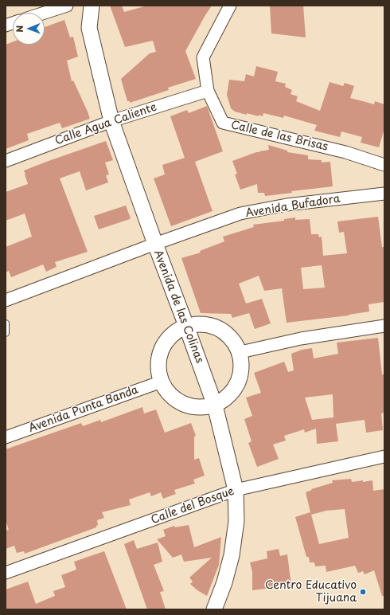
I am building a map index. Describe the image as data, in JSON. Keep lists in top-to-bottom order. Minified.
{"streets":{"street":["Calle Agua Caliente","Calle de las Brisas","Avenida Bufadora","Avenida de las Colinas","Avenida Punta Banda","Calle del Bosque"]},"crossings":[["Calle Agua Caliente","Calle de las Brisas"],["Calle Agua Caliente","Avenida de las Colinas"],["Avenida Bufadora","Avenida de las Colinas"],["Avenida de las Colinas","Calle del Bosque"]],"places":["Centro Educativo Tijuana"],"north":"left"}
